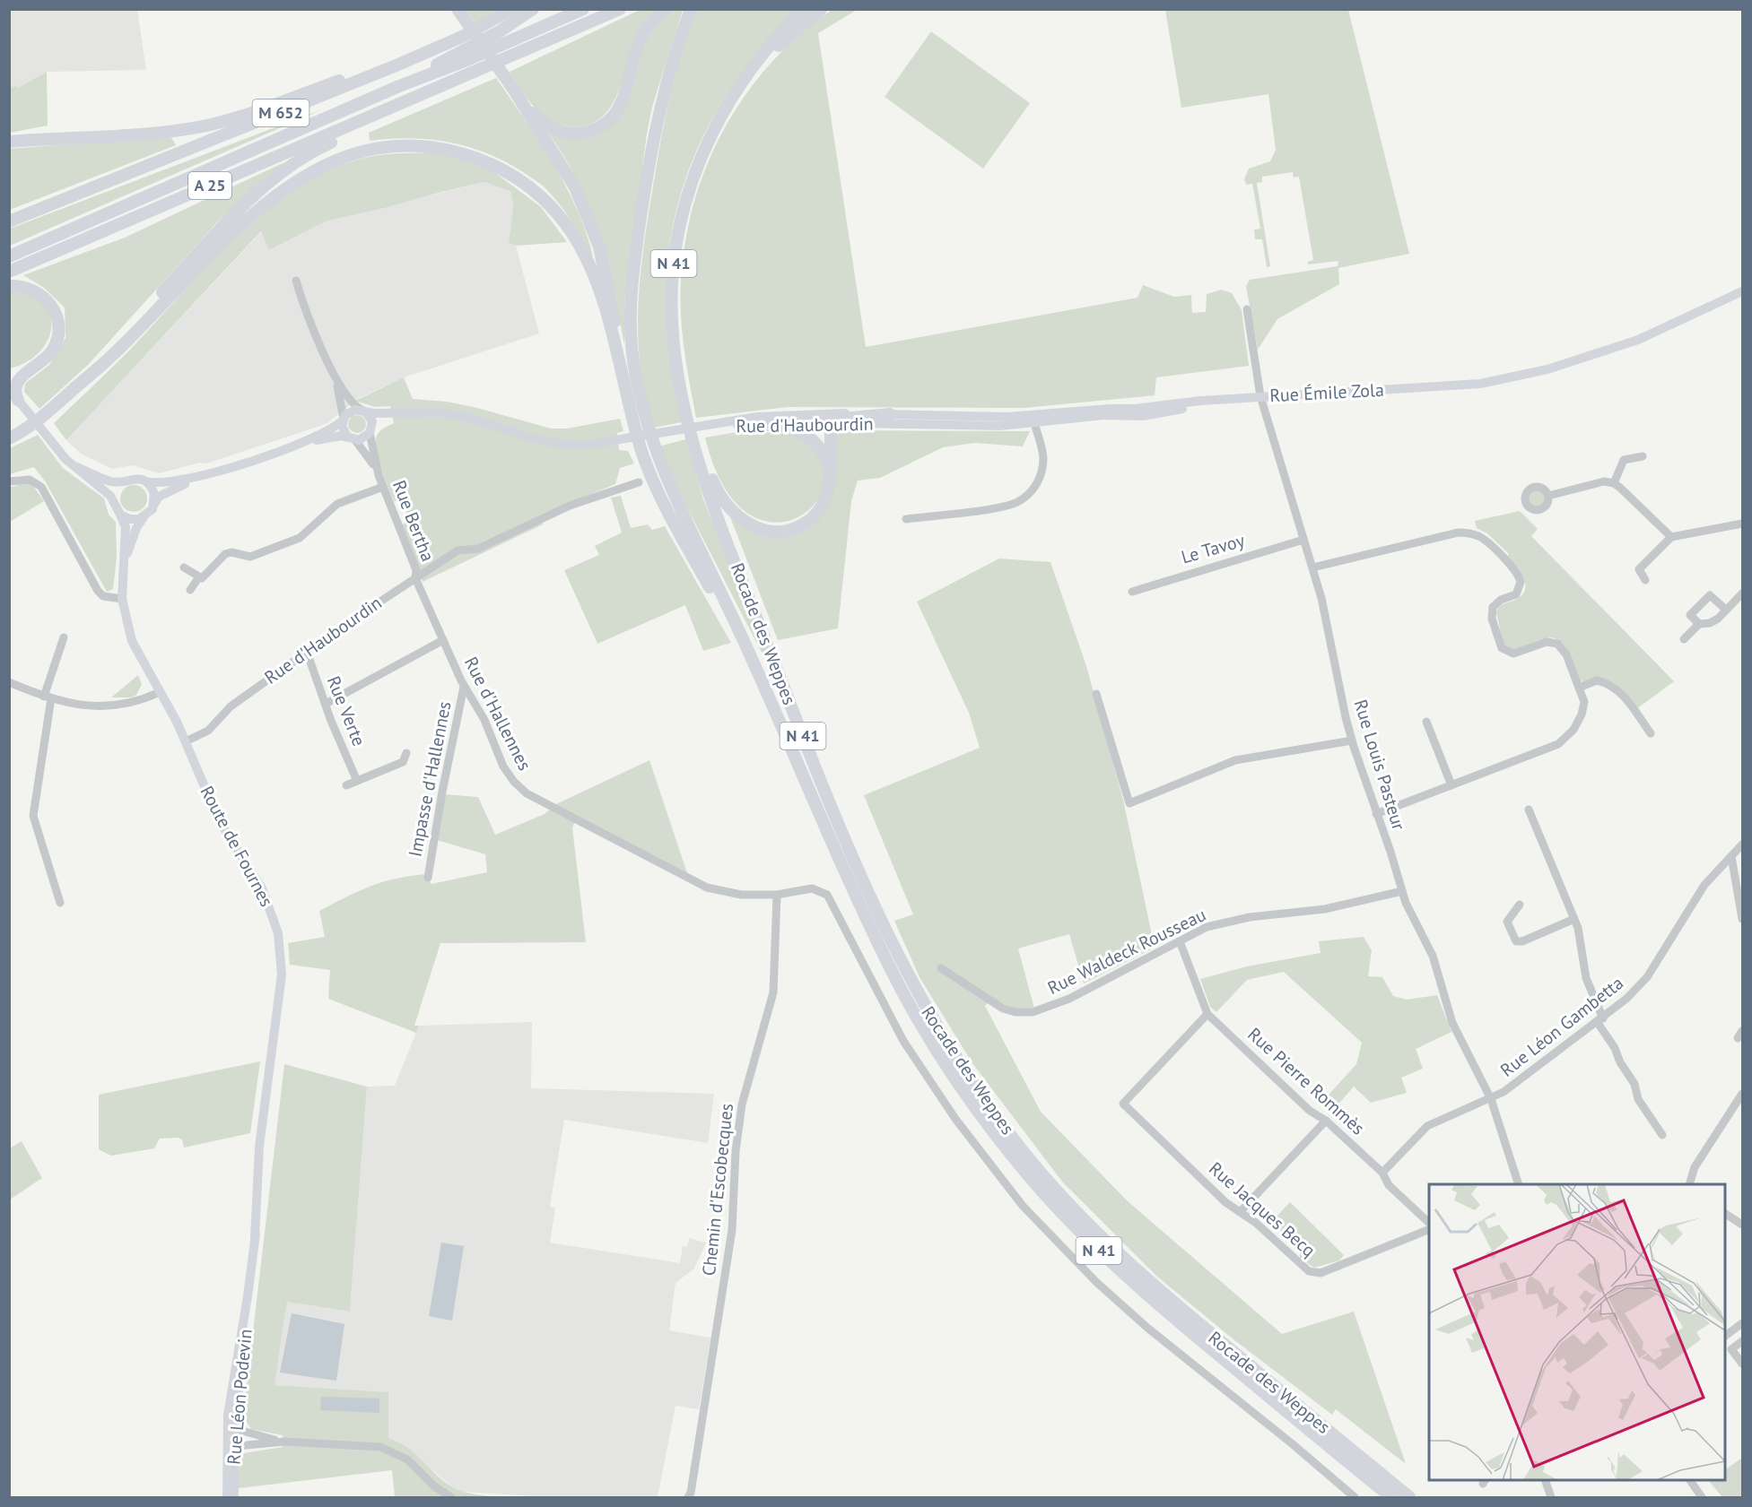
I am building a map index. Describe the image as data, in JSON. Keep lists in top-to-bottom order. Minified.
{"streets":{"highway":["M 652","A 25","N 41","Rocade des Weppes"],"main road":["Rue Émile Zola","Rue d'Haubourdin","Route de Fournes","Rue Léon Podevin"],"street":["Rue Bertha","Le Tavoy","Rue Verte","Rue d'Hallennes","Rue Louis Pasteur","Impasse d'Hallennes","Rue Waldeck Rousseau","Rue Léon Gambetta","Rue Pierre Rommès","Chemin d'Escobecques","Rue Jacques Becq"]},"crossings":[["N 41","Rocade des Weppes"],["Rue Émile Zola","Rue Louis Pasteur"],["Rue d'Haubourdin","Rue Bertha"],["Rue d'Haubourdin","Rue Verte"],["Rue d'Haubourdin","Rue d'Hallennes"],["Rue d'Haubourdin","Route de Fournes"],["Rue Bertha","Rue d'Hallennes"],["Le Tavoy","Rue Louis Pasteur"],["Rue d'Hallennes","Impasse d'Hallennes"],["Rue d'Hallennes","Chemin d'Escobecques"],["Rue Louis Pasteur","Rue Waldeck Rousseau"],["Rue Louis Pasteur","Rue Léon Gambetta"],["Route de Fournes","Rue Léon Podevin"],["Rue Waldeck Rousseau","Rue Pierre Rommès"],["Rue Pierre Rommès","Rue Jacques Becq"]]}
